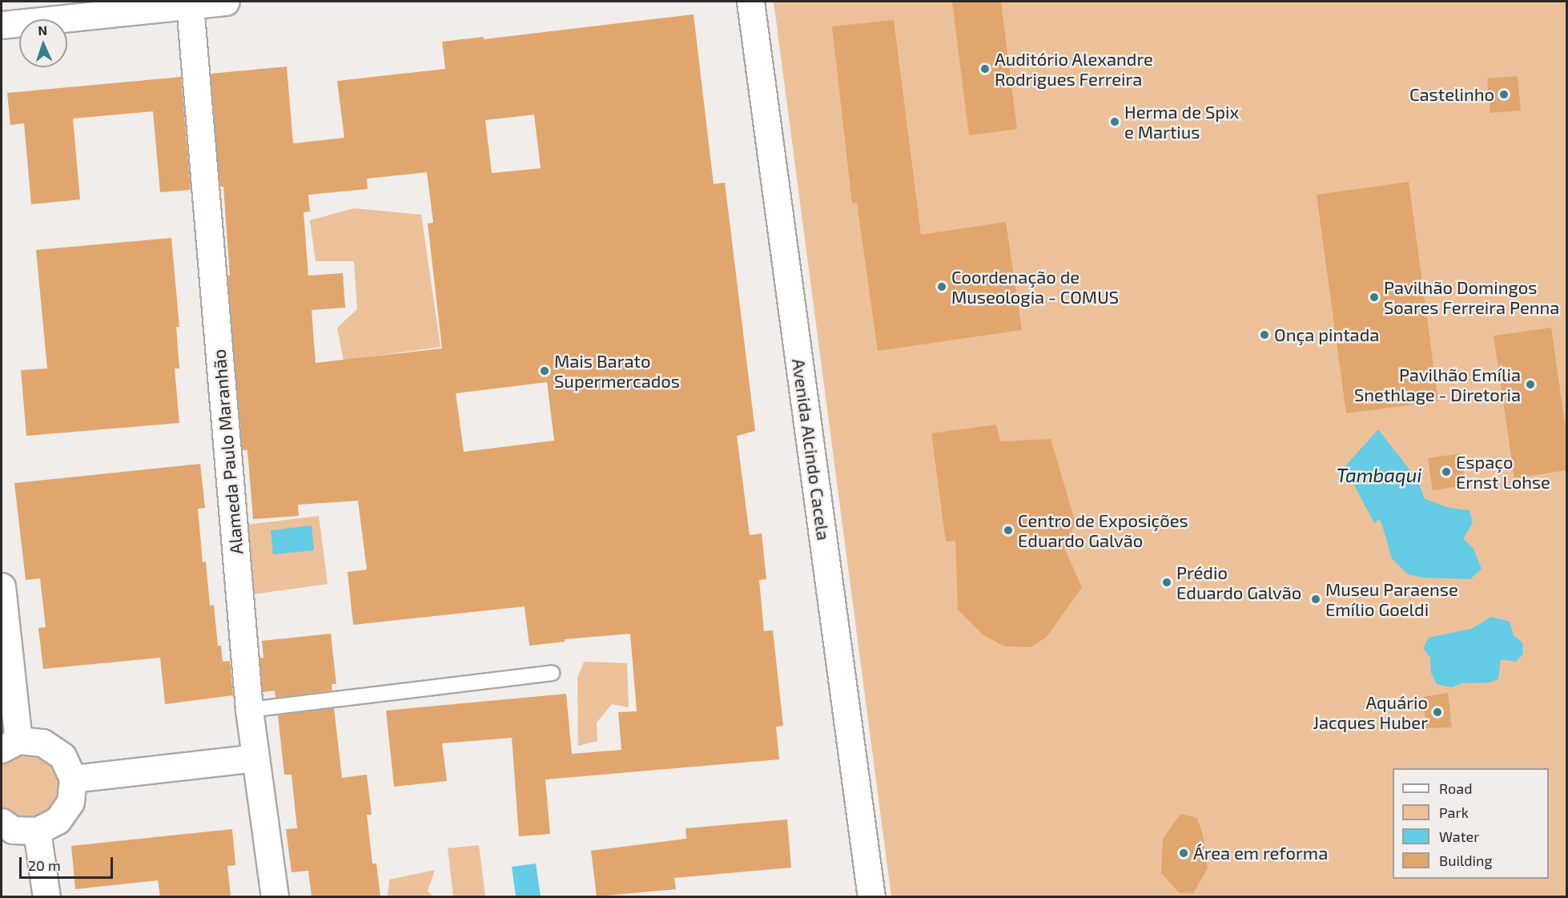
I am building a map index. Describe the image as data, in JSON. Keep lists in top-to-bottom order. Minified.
{"streets":{"street":["Avenida Alcindo Cacela","Alameda Paulo Maranhão"]},"water":["Tambaqui"],"places":["Auditório Alexandre Rodrigues Ferreira","Castelinho","Herma de Spix e Martius","Coordenação de Museologia - COMUS","Pavilhão Domingos Soares Ferreira Penna","Onça pintada","Mais Barato Supermercados","Pavilhão Emília Snethlage - Diretoria","Espaço Ernst Lohse","Centro de Exposições Eduardo Galvão","Prédio Eduardo Galvão","Museu Paraense Emílio Goeldi","Aquário Jacques Huber","Área em reforma"],"legend":["Road","Park","Water","Building"],"scale_bar":"20 m","north":"top"}
